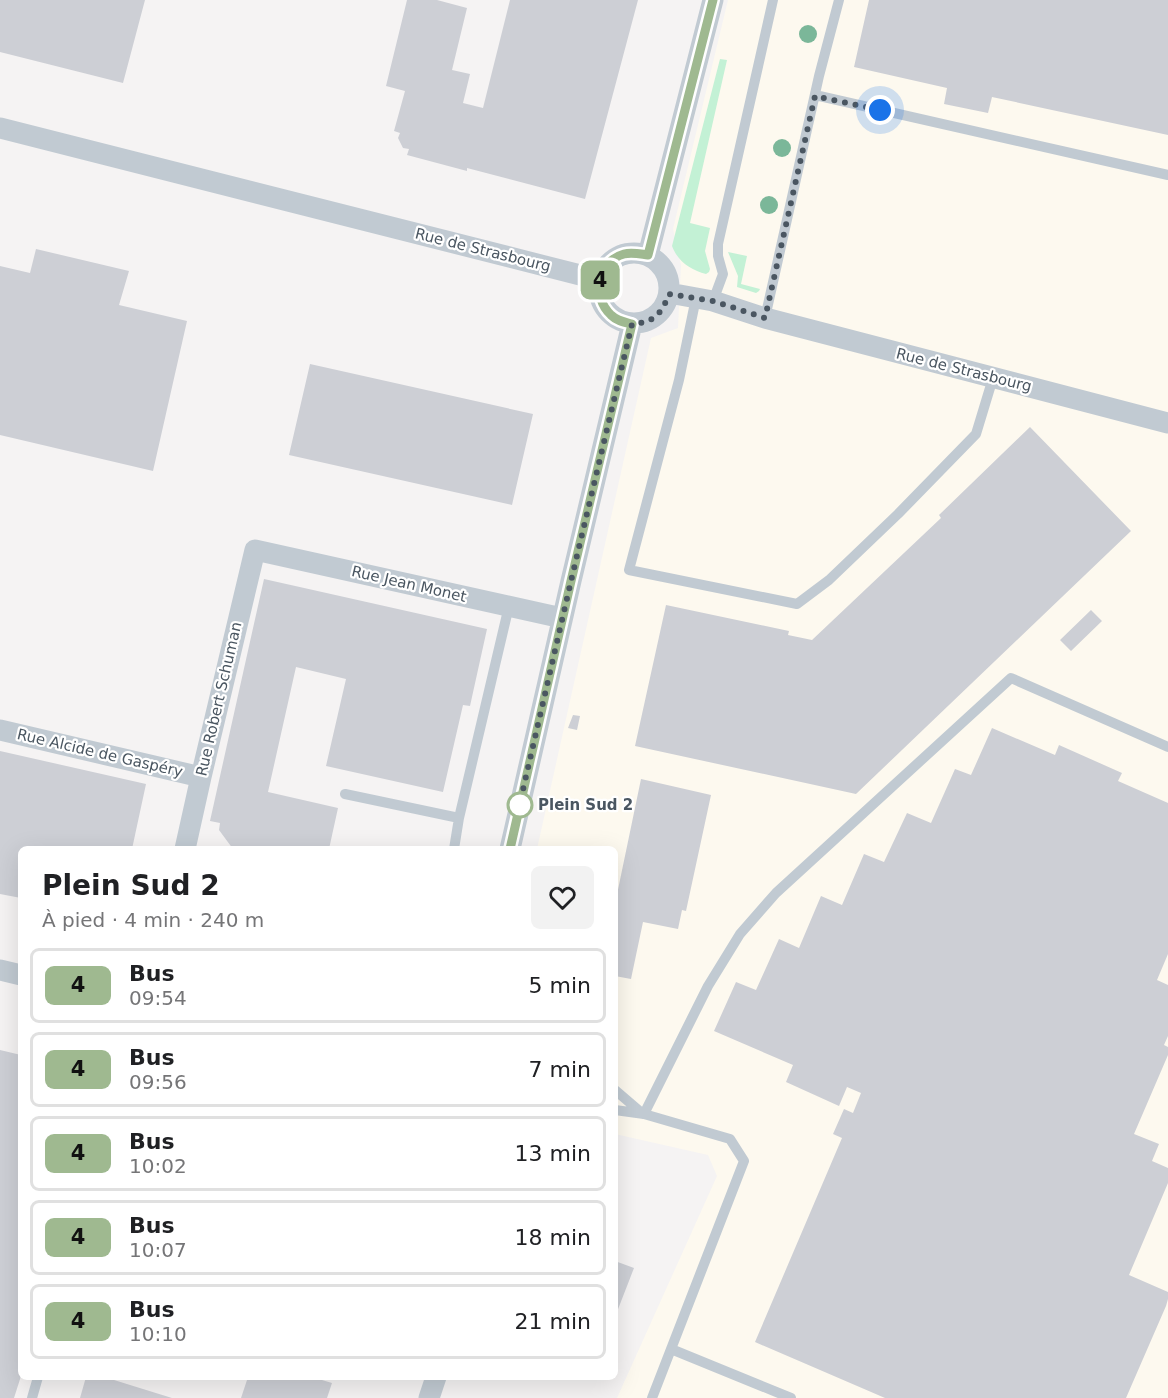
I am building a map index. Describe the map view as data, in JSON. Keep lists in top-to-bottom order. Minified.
{"streets":{"street":["Rue de Strasbourg","Rue Jean Monet","Rue Robert Schuman","Rue Alcide de Gaspéry"]},"crossings":[["Rue Jean Monet","Rue Robert Schuman"],["Rue Robert Schuman","Rue Alcide de Gaspéry"]],"places":["Plein Sud 2"],"lines":["bus line 4"],"page":{"on_map":"4","heading":["Plein Sud 2","À pied · 4 min · 240 m"],"list":[{"mark":"4","name":"Bus","note":"09:54","value":"5 min"},{"mark":"4","name":"Bus","note":"09:56","value":"7 min"},{"mark":"4","name":"Bus","note":"10:02","value":"13 min"},{"mark":"4","name":"Bus","note":"10:07","value":"18 min"},{"mark":"4","name":"Bus","note":"10:10","value":"21 min"}]}}
